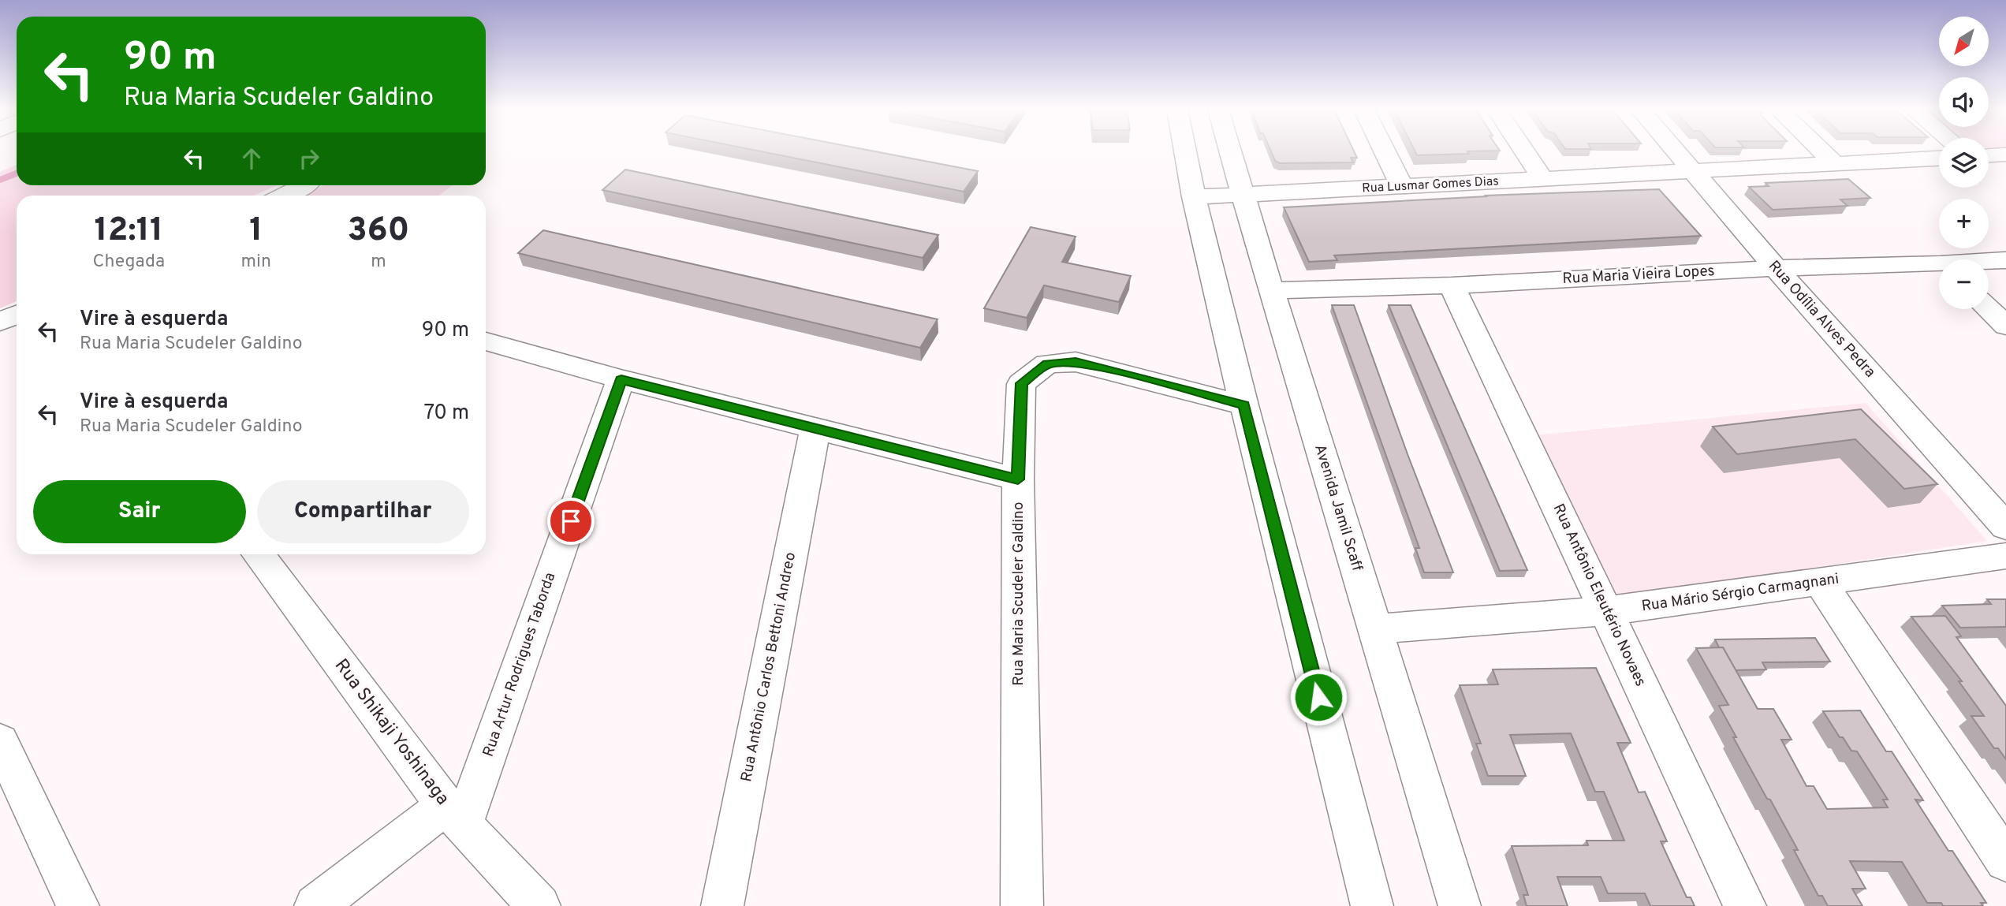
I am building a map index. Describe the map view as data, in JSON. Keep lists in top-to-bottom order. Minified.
{"streets":{"street":["Rua Lusmar Gomes Dias","Rua Maria Vieira Lopes","Rua Odília Alves Pedra","Avenida Jamil Scaff","Rua Mário Sérgio Carmagnani","Rua Maria Scudeler Galdino","Rua Antônio Eleutério Novaes","Rua Artur Rodrigues Taborda","Rua Antônio Carlos Bettoni Andreo","Rua Shikaji Yoshinaga"]},"crossings":[["Rua Lusmar Gomes Dias","Rua Odília Alves Pedra"],["Rua Lusmar Gomes Dias","Avenida Jamil Scaff"],["Rua Maria Vieira Lopes","Rua Odília Alves Pedra"],["Rua Maria Vieira Lopes","Avenida Jamil Scaff"],["Rua Maria Vieira Lopes","Rua Antônio Eleutério Novaes"],["Avenida Jamil Scaff","Rua Mário Sérgio Carmagnani"],["Rua Mário Sérgio Carmagnani","Rua Antônio Eleutério Novaes"],["Rua Artur Rodrigues Taborda","Rua Shikaji Yoshinaga"]],"north":"bottom left","page":{"map_buttons":["+","−"],"turn":["90 m","Rua Maria Scudeler Galdino"],"eta":["12:11","Chegada","1","min","360","m"],"list":[{"name":"Vire à esquerda","note":"Rua Maria Scudeler Galdino","value":"90 m"},{"name":"Vire à esquerda","note":"Rua Maria Scudeler Galdino","value":"70 m"}],"buttons":["Sair","Compartilhar"]}}
